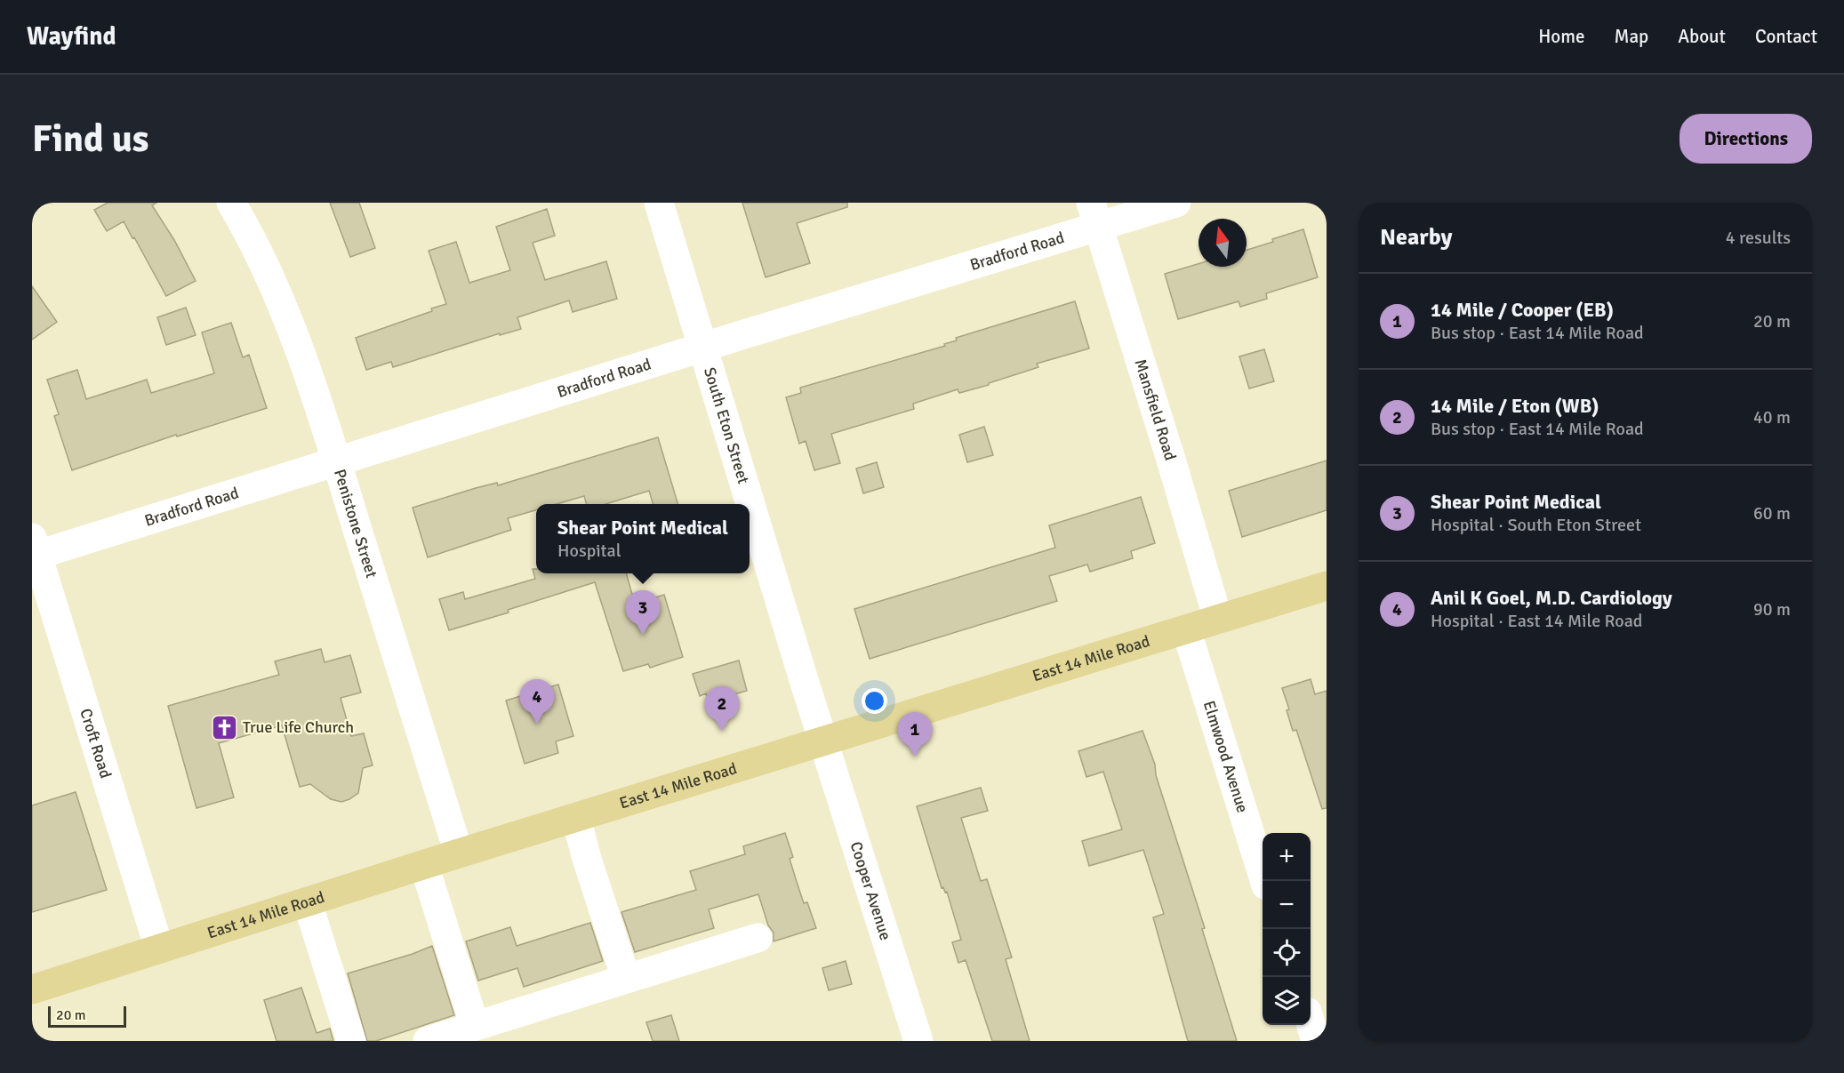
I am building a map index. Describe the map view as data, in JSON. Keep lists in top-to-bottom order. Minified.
{"streets":{"main road":["East 14 Mile Road"],"street":["Bradford Road","Mansfield Road","South Eton Street","Penistone Street","Croft Road","Elmwood Avenue","Cooper Avenue"]},"crossings":[["Bradford Road","Mansfield Road"],["Bradford Road","South Eton Street"],["Bradford Road","Penistone Street"],["Bradford Road","Croft Road"],["Mansfield Road","East 14 Mile Road"],["South Eton Street","East 14 Mile Road"],["South Eton Street","Cooper Avenue"],["Penistone Street","East 14 Mile Road"],["East 14 Mile Road","Croft Road"],["East 14 Mile Road","Elmwood Avenue"],["East 14 Mile Road","Cooper Avenue"]],"places":{"church":["True Life Church"]},"scale_bar":"20 m","north":"top","page":{"header":"Wayfind","nav":["Home","Map","About","Contact"],"buttons":"Directions","title":"Find us","heading":["Nearby","4 results"],"list":[{"mark":"1","name":"14 Mile / Cooper (EB)","note":"Bus stop · East 14 Mile Road","value":"20 m"},{"mark":"2","name":"14 Mile / Eton (WB)","note":"Bus stop · East 14 Mile Road","value":"40 m"},{"mark":"3","name":"Shear Point Medical","note":"Hospital · South Eton Street","value":"60 m"},{"mark":"4","name":"Anil K Goel, M.D. Cardiology","note":"Hospital · East 14 Mile Road","value":"90 m"}],"popup":["Shear Point Medical","Hospital"],"pins":["3","4","2","1"],"map_buttons":["+","−"],"scale":"20 m"}}
